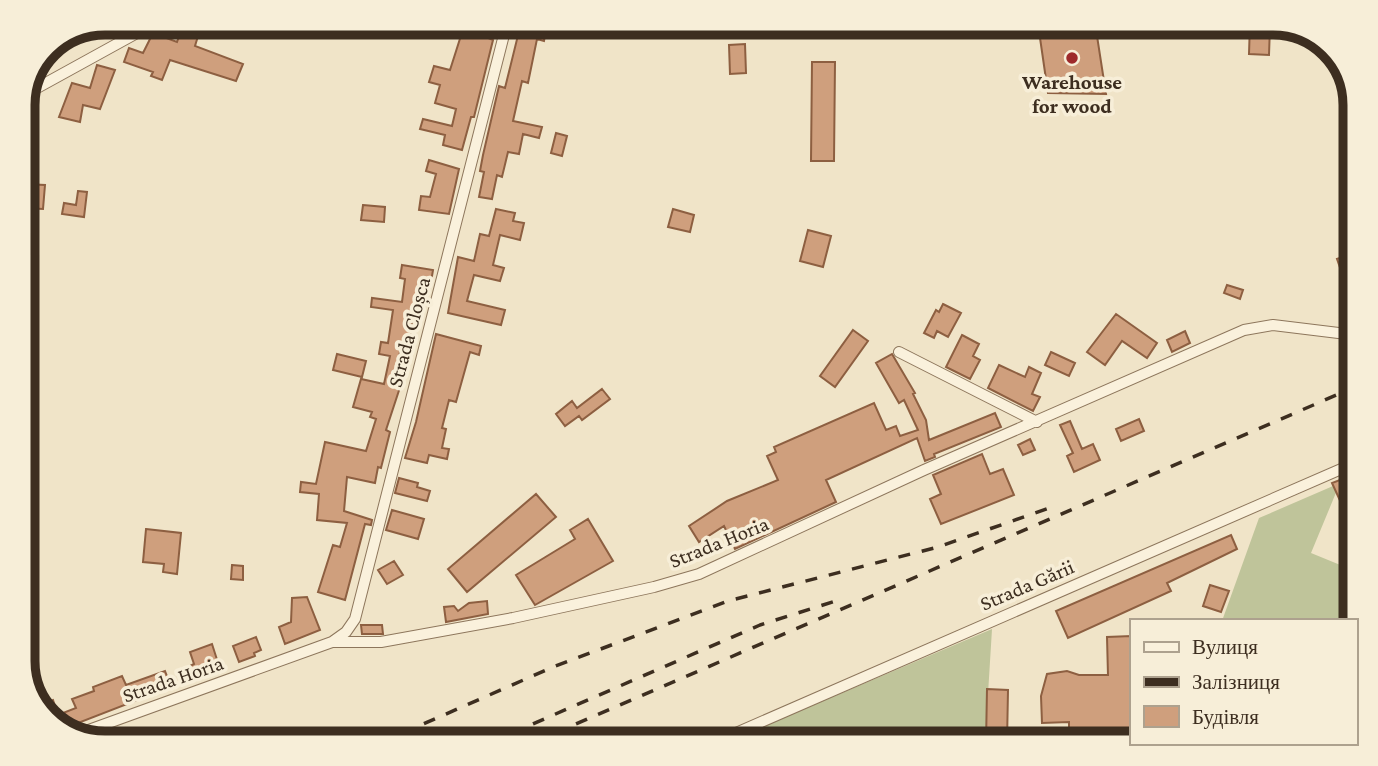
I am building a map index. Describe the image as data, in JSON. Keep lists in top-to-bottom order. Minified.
{"streets":{"street":["Strada Cloșca","Strada Horia","Strada Gării"]},"crossings":[["Strada Cloșca","Strada Horia"]],"places":["Warehouse for wood"],"legend":["Вулиця","Залізниця","Будівля"]}
